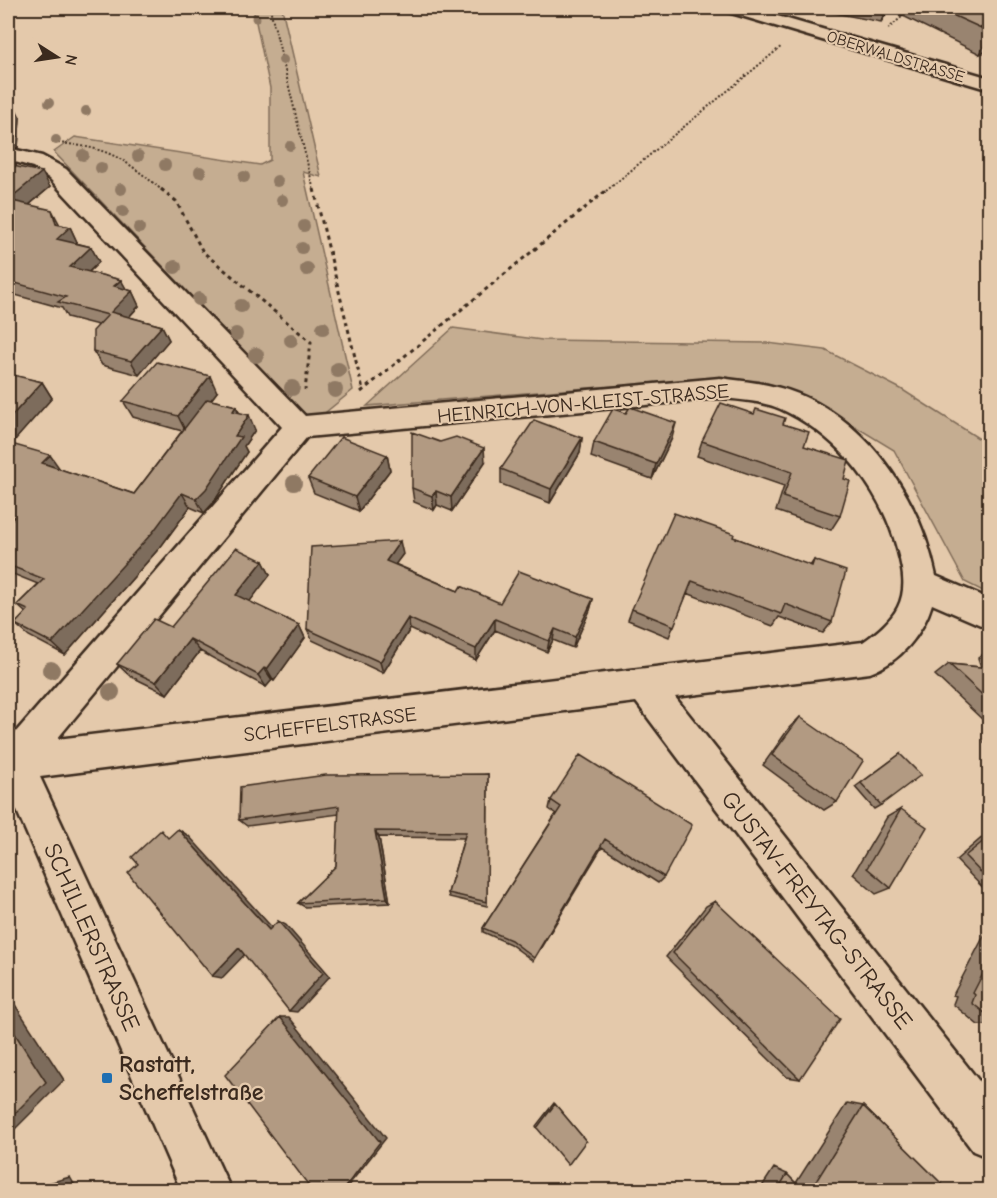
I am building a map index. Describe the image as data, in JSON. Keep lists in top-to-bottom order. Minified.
{"streets":{"street":["OBERWALDSTRASSE","HEINRICH-VON-KLEIST-STRASSE","SCHEFFELSTRASSE","GUSTAV-FREYTAG-STRASSE","SCHILLERSTRASSE"]},"crossings":[["HEINRICH-VON-KLEIST-STRASSE","SCHEFFELSTRASSE"],["HEINRICH-VON-KLEIST-STRASSE","GUSTAV-FREYTAG-STRASSE"],["SCHEFFELSTRASSE","GUSTAV-FREYTAG-STRASSE"],["SCHEFFELSTRASSE","SCHILLERSTRASSE"]],"places":{"transit":["Rastatt, Scheffelstraße"]},"north":"right"}
